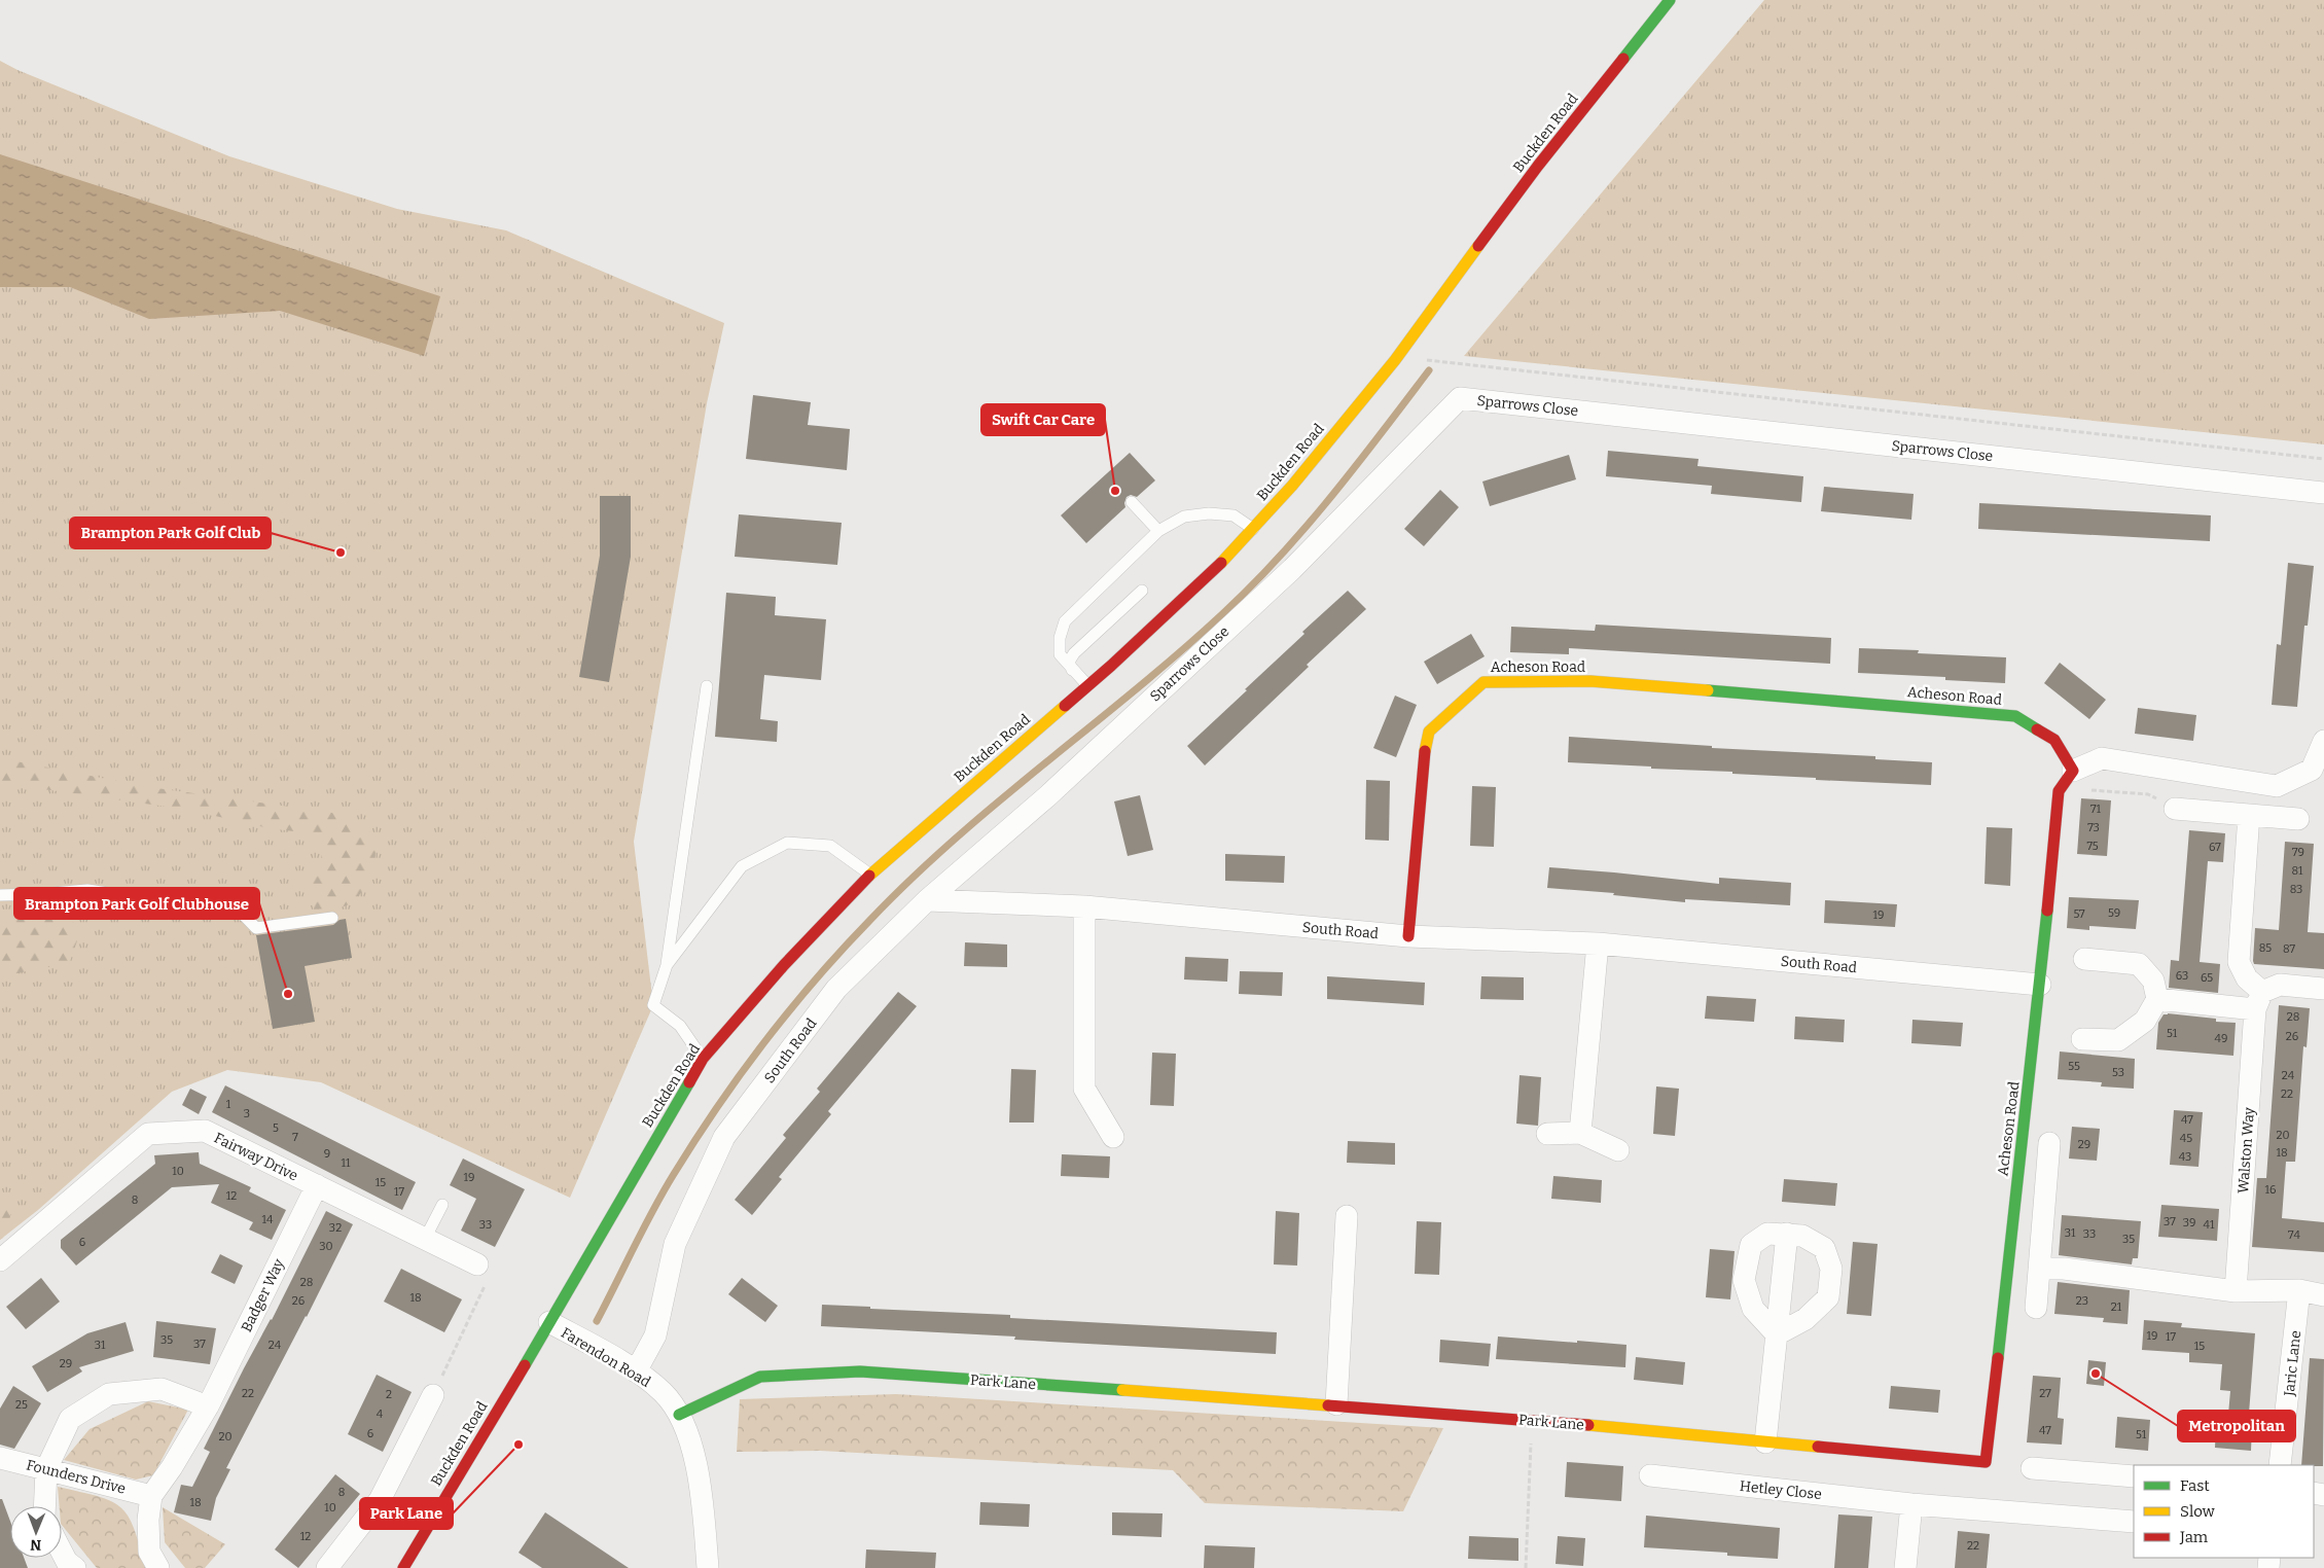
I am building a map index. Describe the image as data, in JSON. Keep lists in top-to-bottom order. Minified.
{"streets":{"street":["Buckden Road","Sparrows Close","Acheson Road","South Road","Walston Way","Fairway Drive","Badger Way","Farendon Road","Jaric Lane","Park Lane","Founders Drive","Hetley Close"]},"crossings":[["Buckden Road","Farendon Road"],["Sparrows Close","South Road"],["Acheson Road","South Road"],["Acheson Road","Park Lane"],["South Road","Farendon Road"],["Fairway Drive","Badger Way"],["Badger Way","Founders Drive"],["Farendon Road","Park Lane"]],"places":["Swift Car Care","Brampton Park Golf Club","Brampton Park Golf Clubhouse","Metropolitan","Park Lane"],"house_numbers":["71","73","75","67","79","81","83","59","57","19","85","87","63","65","28","51","26","49","55","53","24","22","1","3","47","5","20","7","45","29","18","9","43","11","10","19","15","16","17","12","8","14","37","39","33","41","32","31","33","74","35","6","30","28","18","26","23","21","19","17","35","37","31","24","15","29","22","27","2","25","4","47","6","51","20","8","18","10","12","22"],"legend":["Fast","Slow","Jam"],"north":"bottom"}
